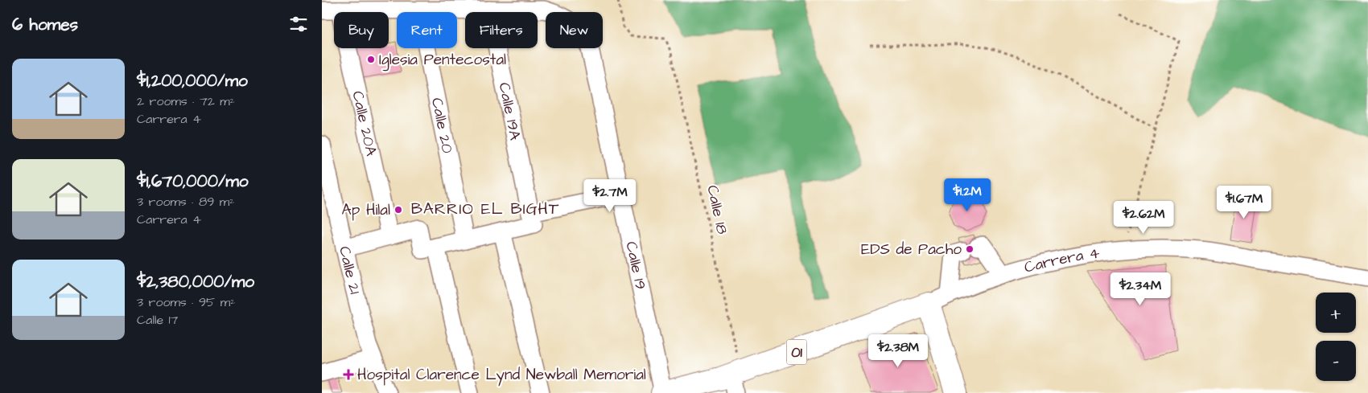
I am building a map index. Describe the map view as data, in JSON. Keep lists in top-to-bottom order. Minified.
{"streets":{"highway":["01"],"street":["Calle 19A","Calle 20A","Calle 20","Carrera 4","Calle 19","Calle 21"],"path":["Calle 18"]},"crossings":[["Calle 18","01"],["Carrera 4","01"],["Calle 19","01"]],"districts":["BARRIO EL BIGHT"],"places":{"other":["Iglesia Pentecostal","Ap Hilal","EDS de Pacho"],"health":["Hospital Clarence Lynd Newball Memorial"]},"page":{"heading":"6 homes","chip":["Buy","Rent","Filters","New"],"list":[{"name":"$1,200,000/mo","note":"2 rooms · 72 m² · Carrera 4"},{"name":"$1,670,000/mo","note":"3 rooms · 89 m² · Carrera 4"},{"name":"$2,380,000/mo","note":"3 rooms · 95 m² · Calle 17"}],"price":["$1.2M","$2.7M","$1.67M","$2.62M","$2.34M","$2.38M"],"map_buttons":["+","−"]}}
